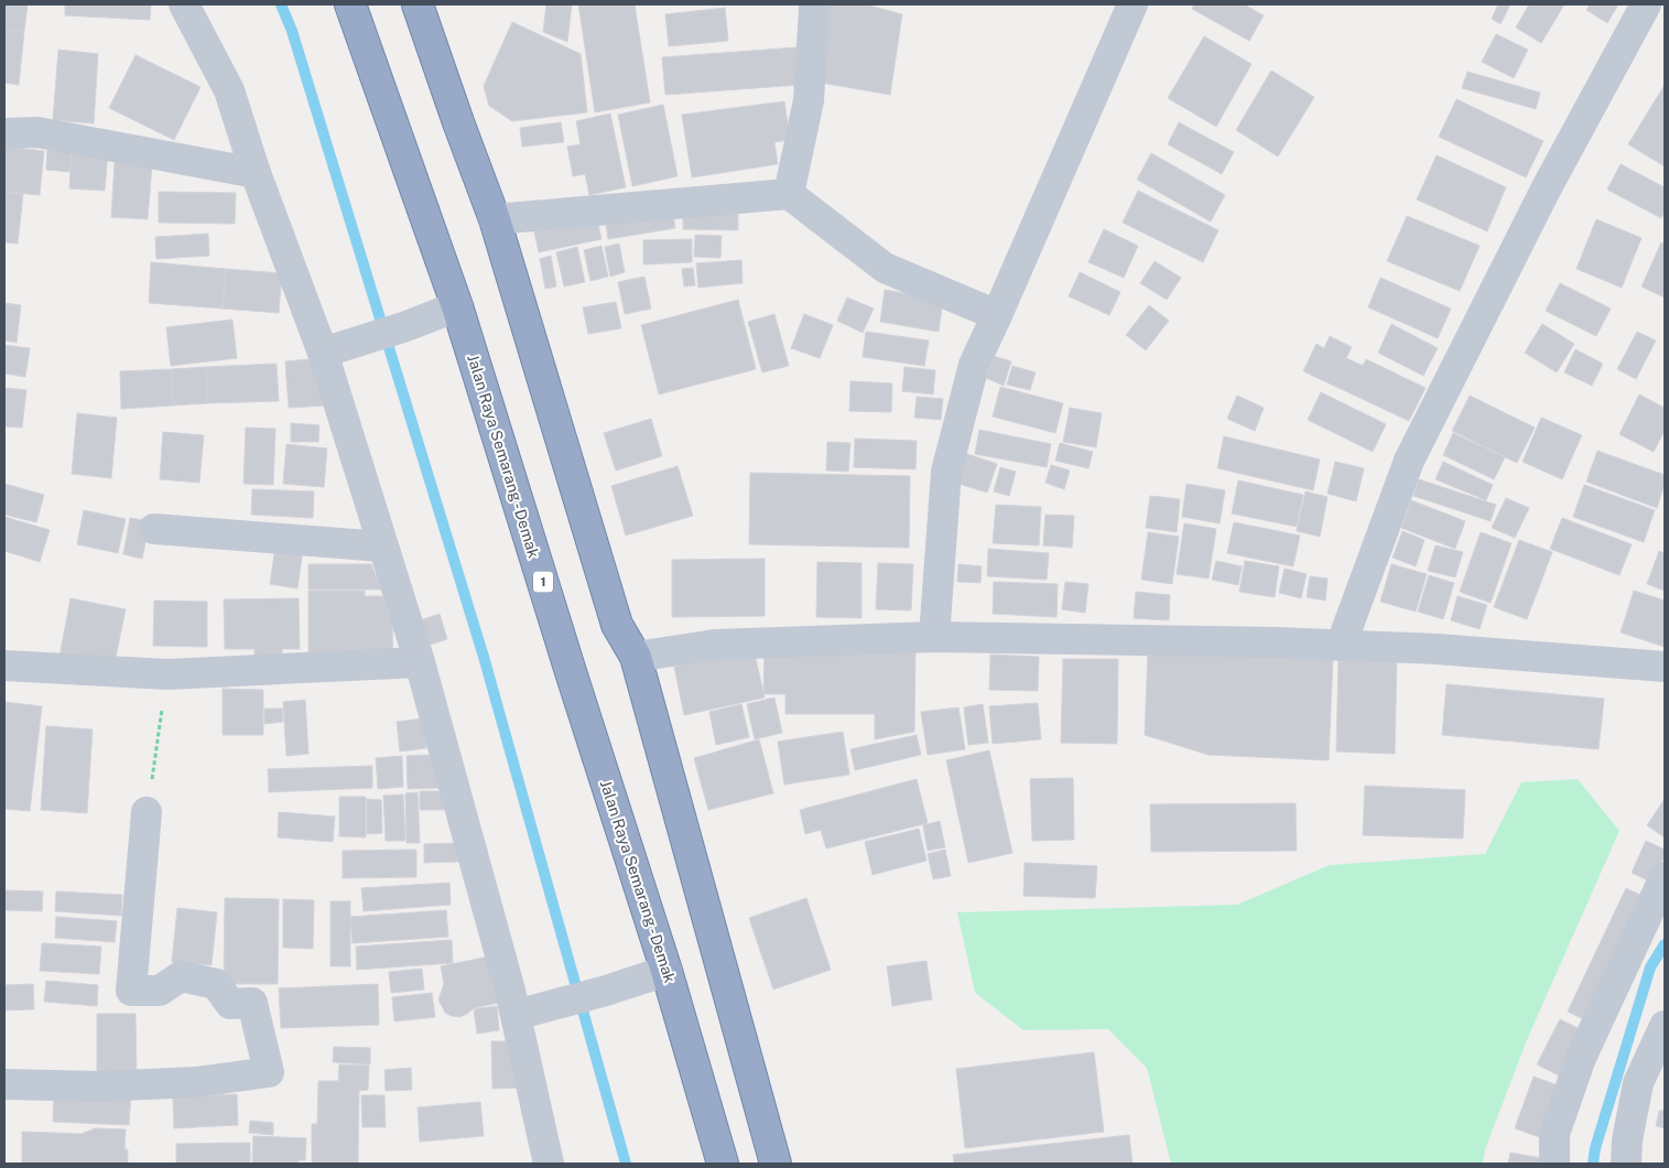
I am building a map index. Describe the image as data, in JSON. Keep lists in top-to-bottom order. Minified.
{"streets":{"highway":["Jalan Raya Semarang - Demak","1"]}}
